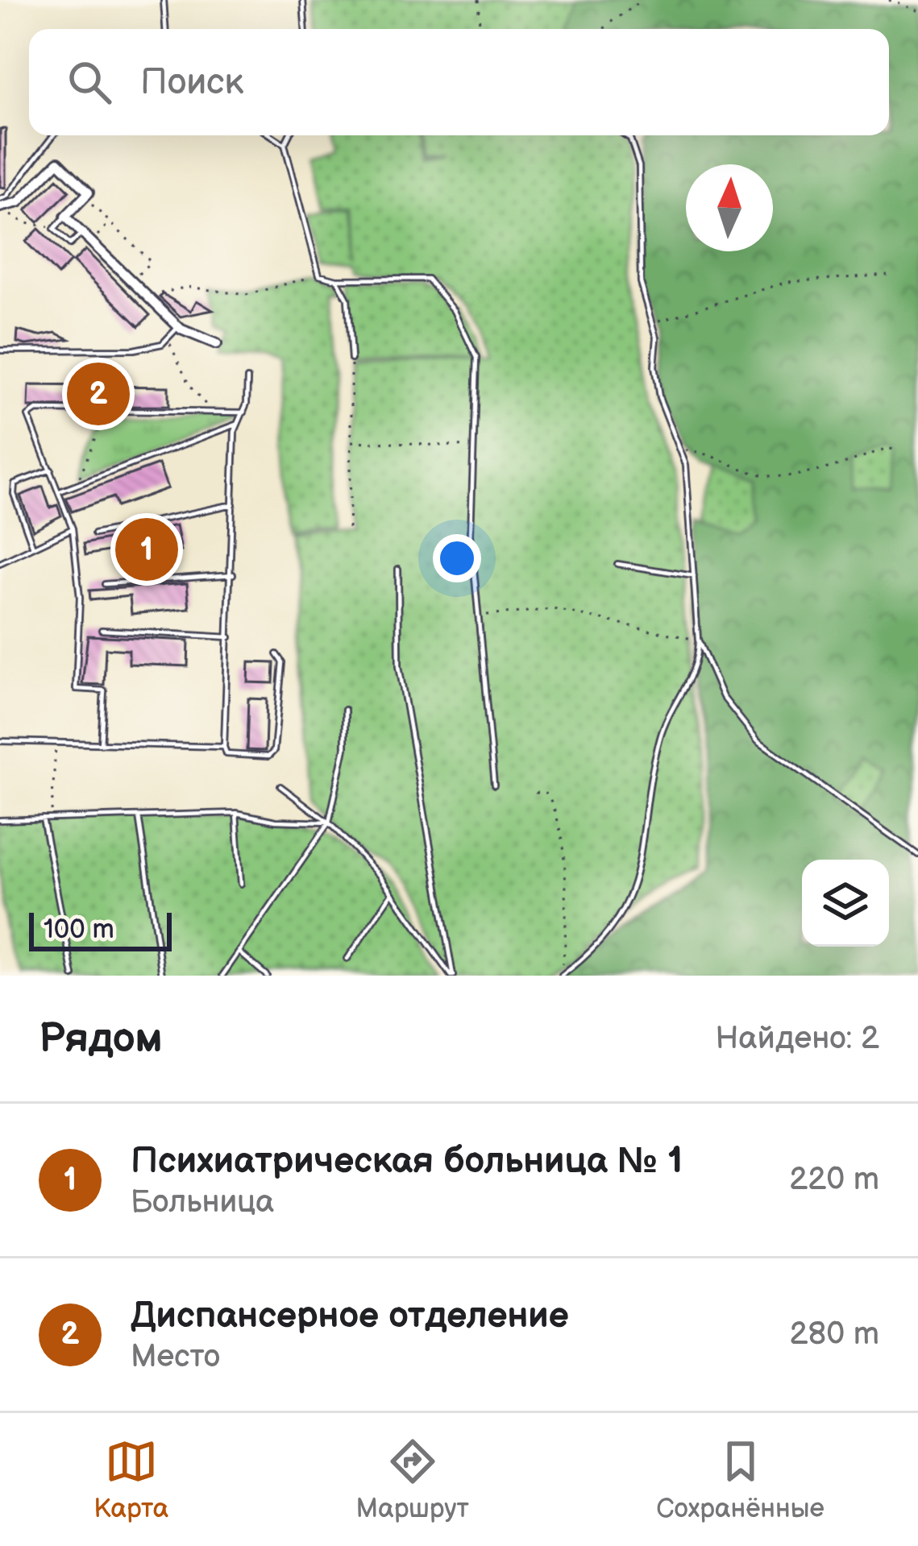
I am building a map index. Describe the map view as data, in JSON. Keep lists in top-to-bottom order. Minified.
{"scale_bar":"100 m","north":"top","page":{"search":"Поиск","pins":["2","1"],"scale":"100 m","heading":["Рядом","Найдено: 2"],"list":[{"mark":"1","name":"Психиатрическая больница № 1","note":"Больница","value":"220 m"},{"mark":"2","name":"Диспансерное отделение","note":"Место","value":"280 m"}],"nav":["Карта","Маршрут","Сохранённые"]}}
